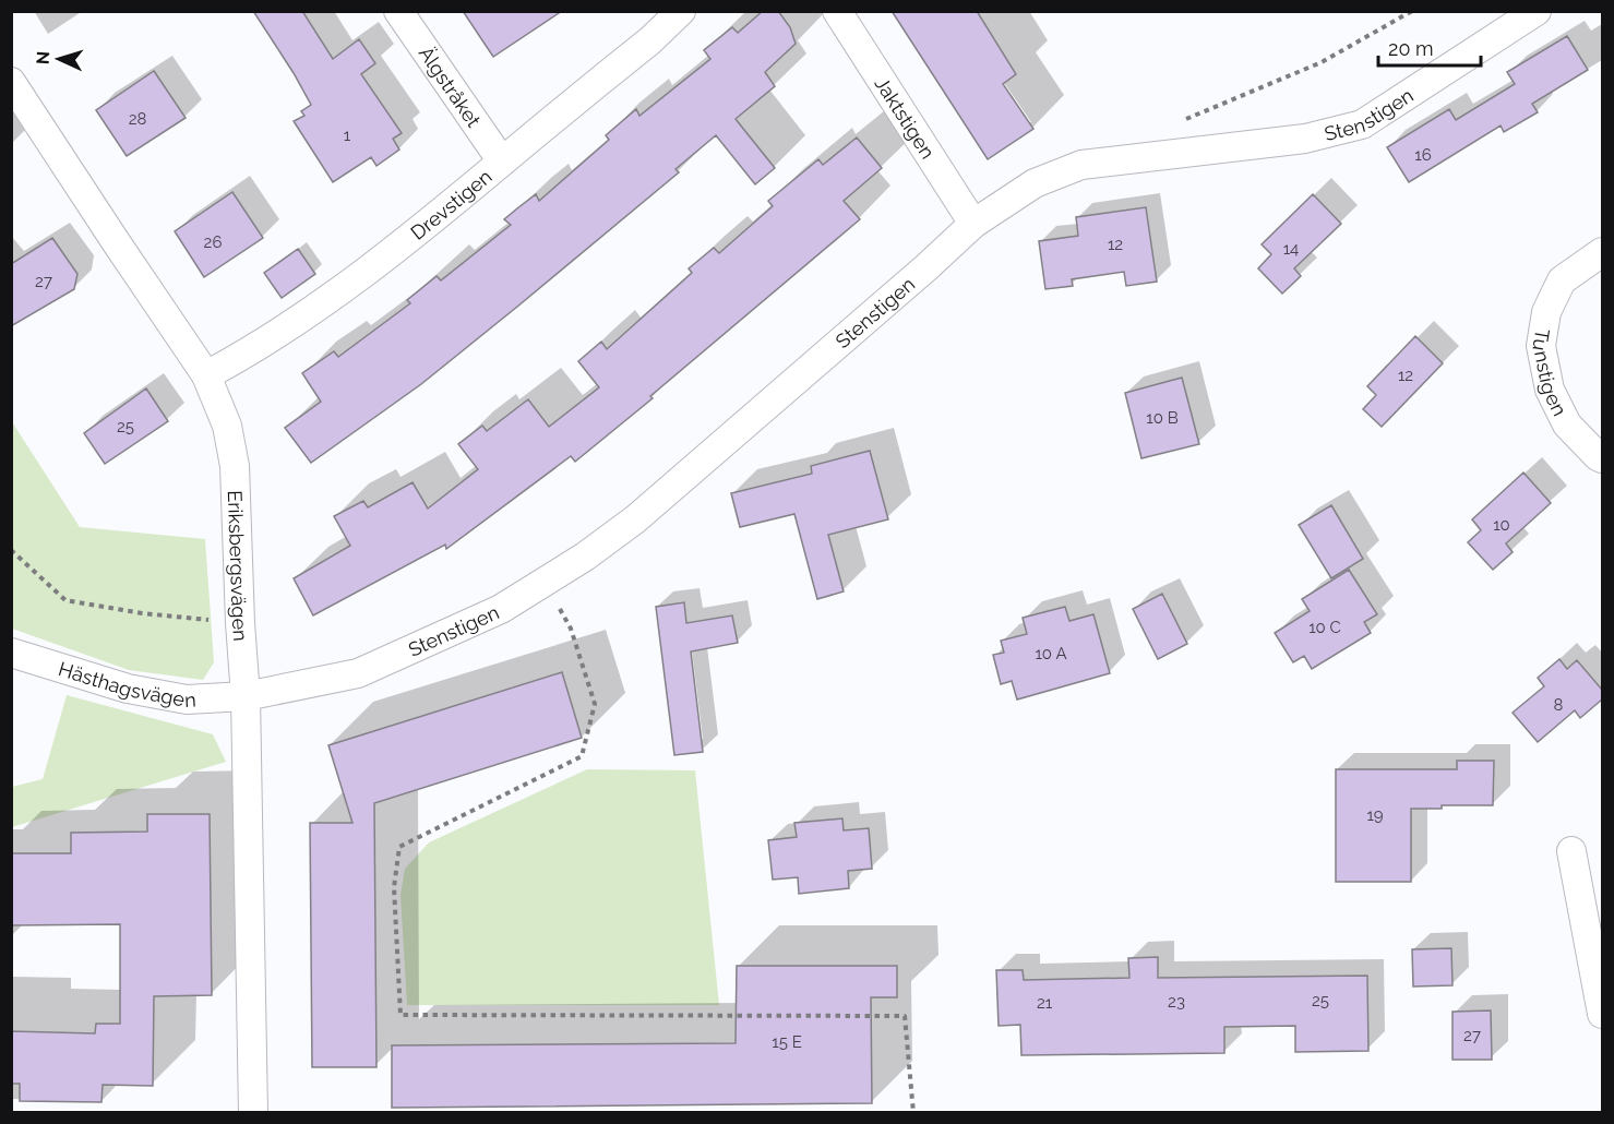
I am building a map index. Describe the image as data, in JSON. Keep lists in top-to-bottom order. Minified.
{"streets":{"street":["Älgstråket","Stenstigen","Jaktstigen","Drevstigen","Tunstigen","Eriksbergsvägen","Hästhagsvägen"]},"crossings":[["Älgstråket","Drevstigen"],["Stenstigen","Jaktstigen"],["Stenstigen","Eriksbergsvägen"],["Stenstigen","Hästhagsvägen"],["Drevstigen","Eriksbergsvägen"],["Eriksbergsvägen","Hästhagsvägen"]],"house_numbers":["28","1","16","26","12","14","27","12","10 B","25","10","10 C","10 A","8","19","25","23","21","27","15 E"],"scale_bar":"20 m","north":"left"}
